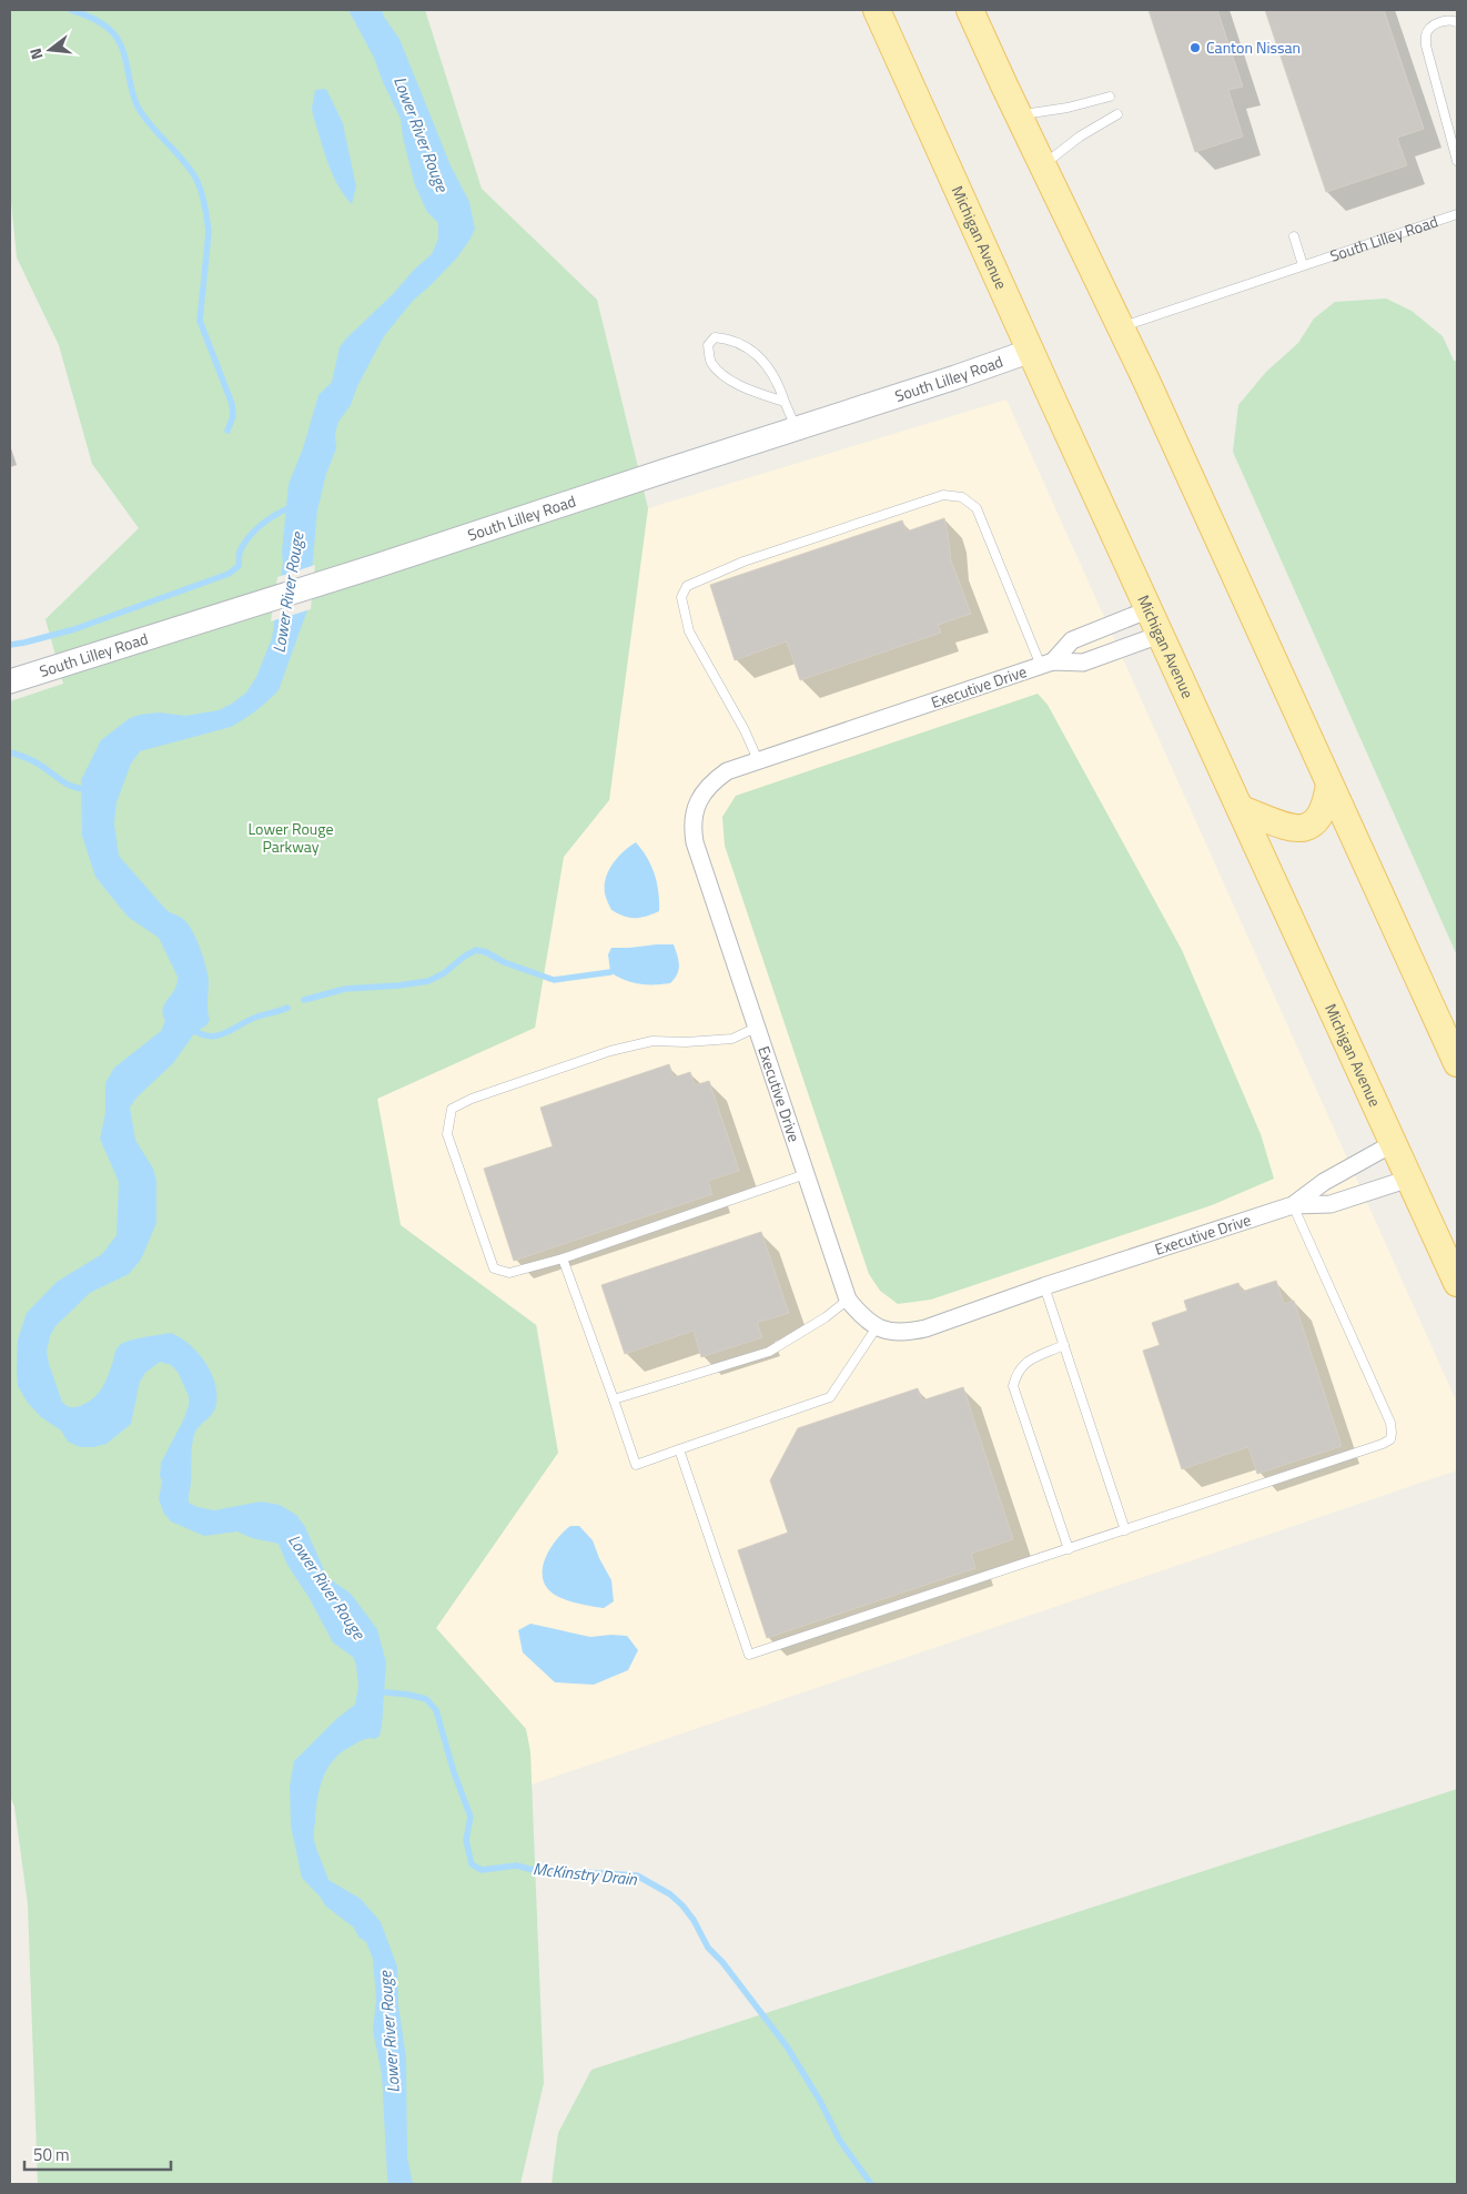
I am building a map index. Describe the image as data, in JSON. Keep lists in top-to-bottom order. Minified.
{"streets":{"main road":["Michigan Avenue"],"street":["South Lilley Road","Executive Drive"]},"crossings":[["Michigan Avenue","South Lilley Road"],["Michigan Avenue","Executive Drive"]],"water":["Lower River Rouge","McKinstry Drain"],"parks":["Lower Rouge Parkway"],"places":["Canton Nissan"],"scale_bar":"50 m","north":"left"}
